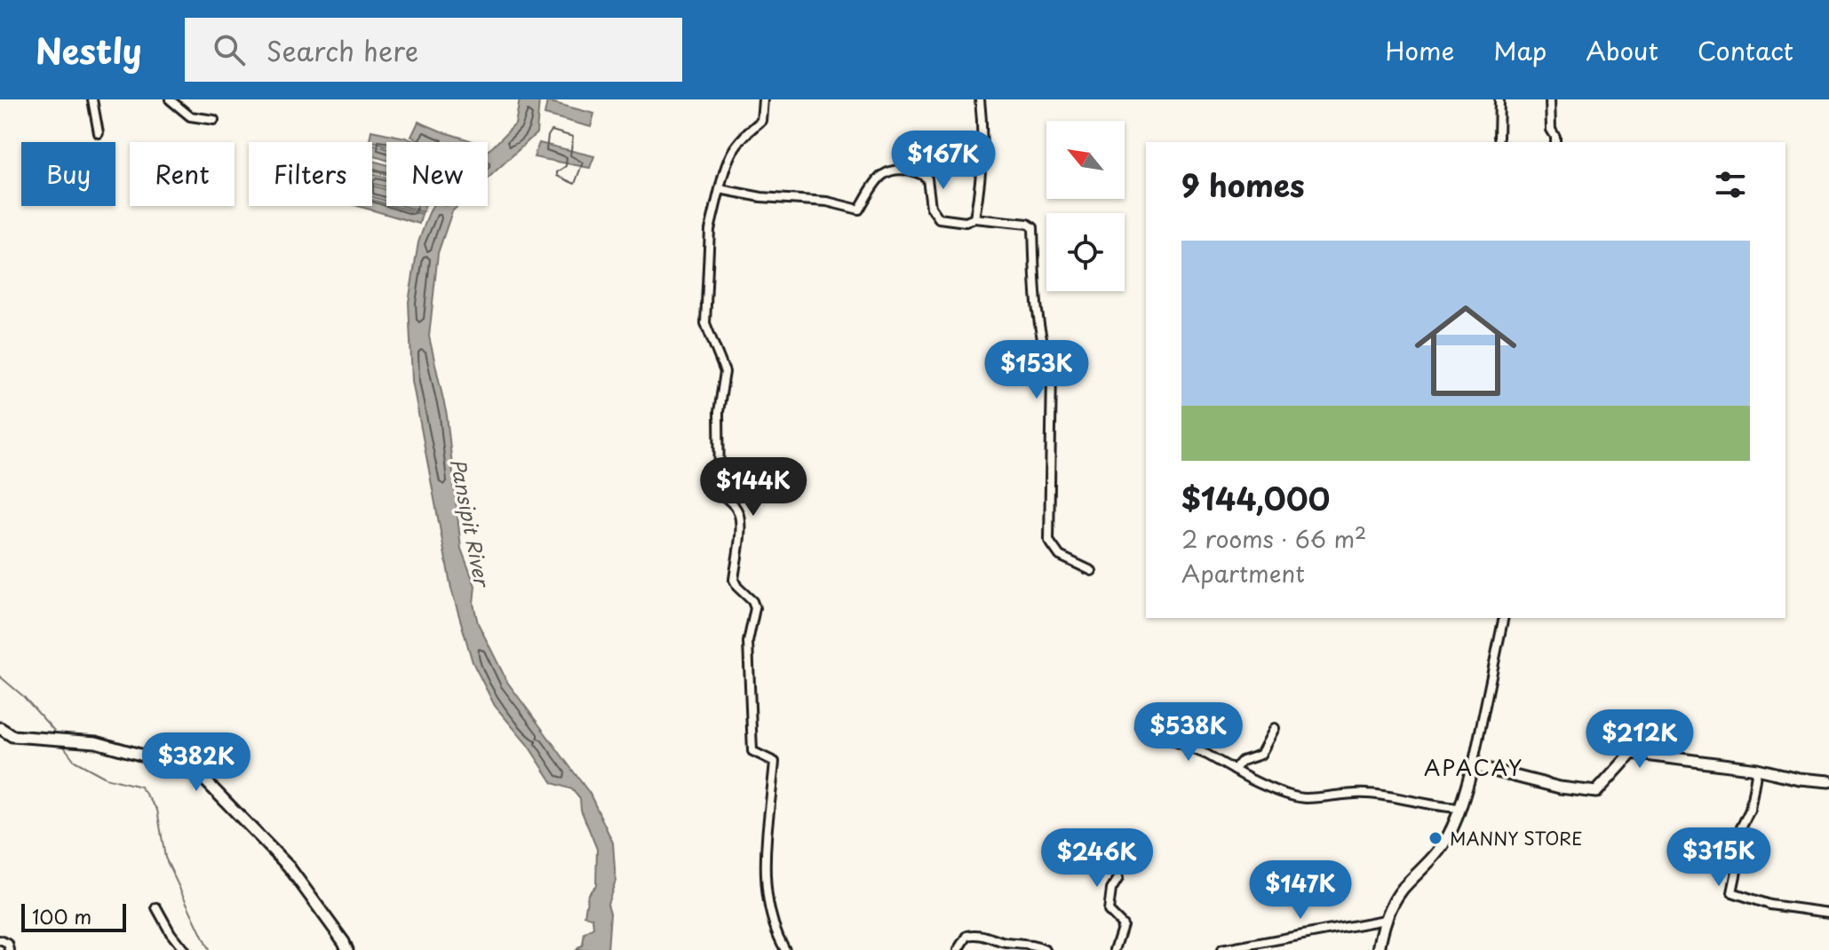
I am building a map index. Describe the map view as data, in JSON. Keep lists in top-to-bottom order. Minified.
{"districts":["APACAY"],"water":["Pansipit River"],"places":["MANNY STORE"],"scale_bar":"100 m","north":"top left","page":{"header":"Nestly","search":"Search here","nav":["Home","Map","About","Contact"],"price":["$167K","$153K","$144K","$538K","$212K","$382K","$315K","$246K","$147K"],"chip":["Buy","Rent","Filters","New"],"heading":"9 homes","list":[{"name":"$144,000","note":"2 rooms · 66 m² · Apartment"}],"scale":"100 m"}}
